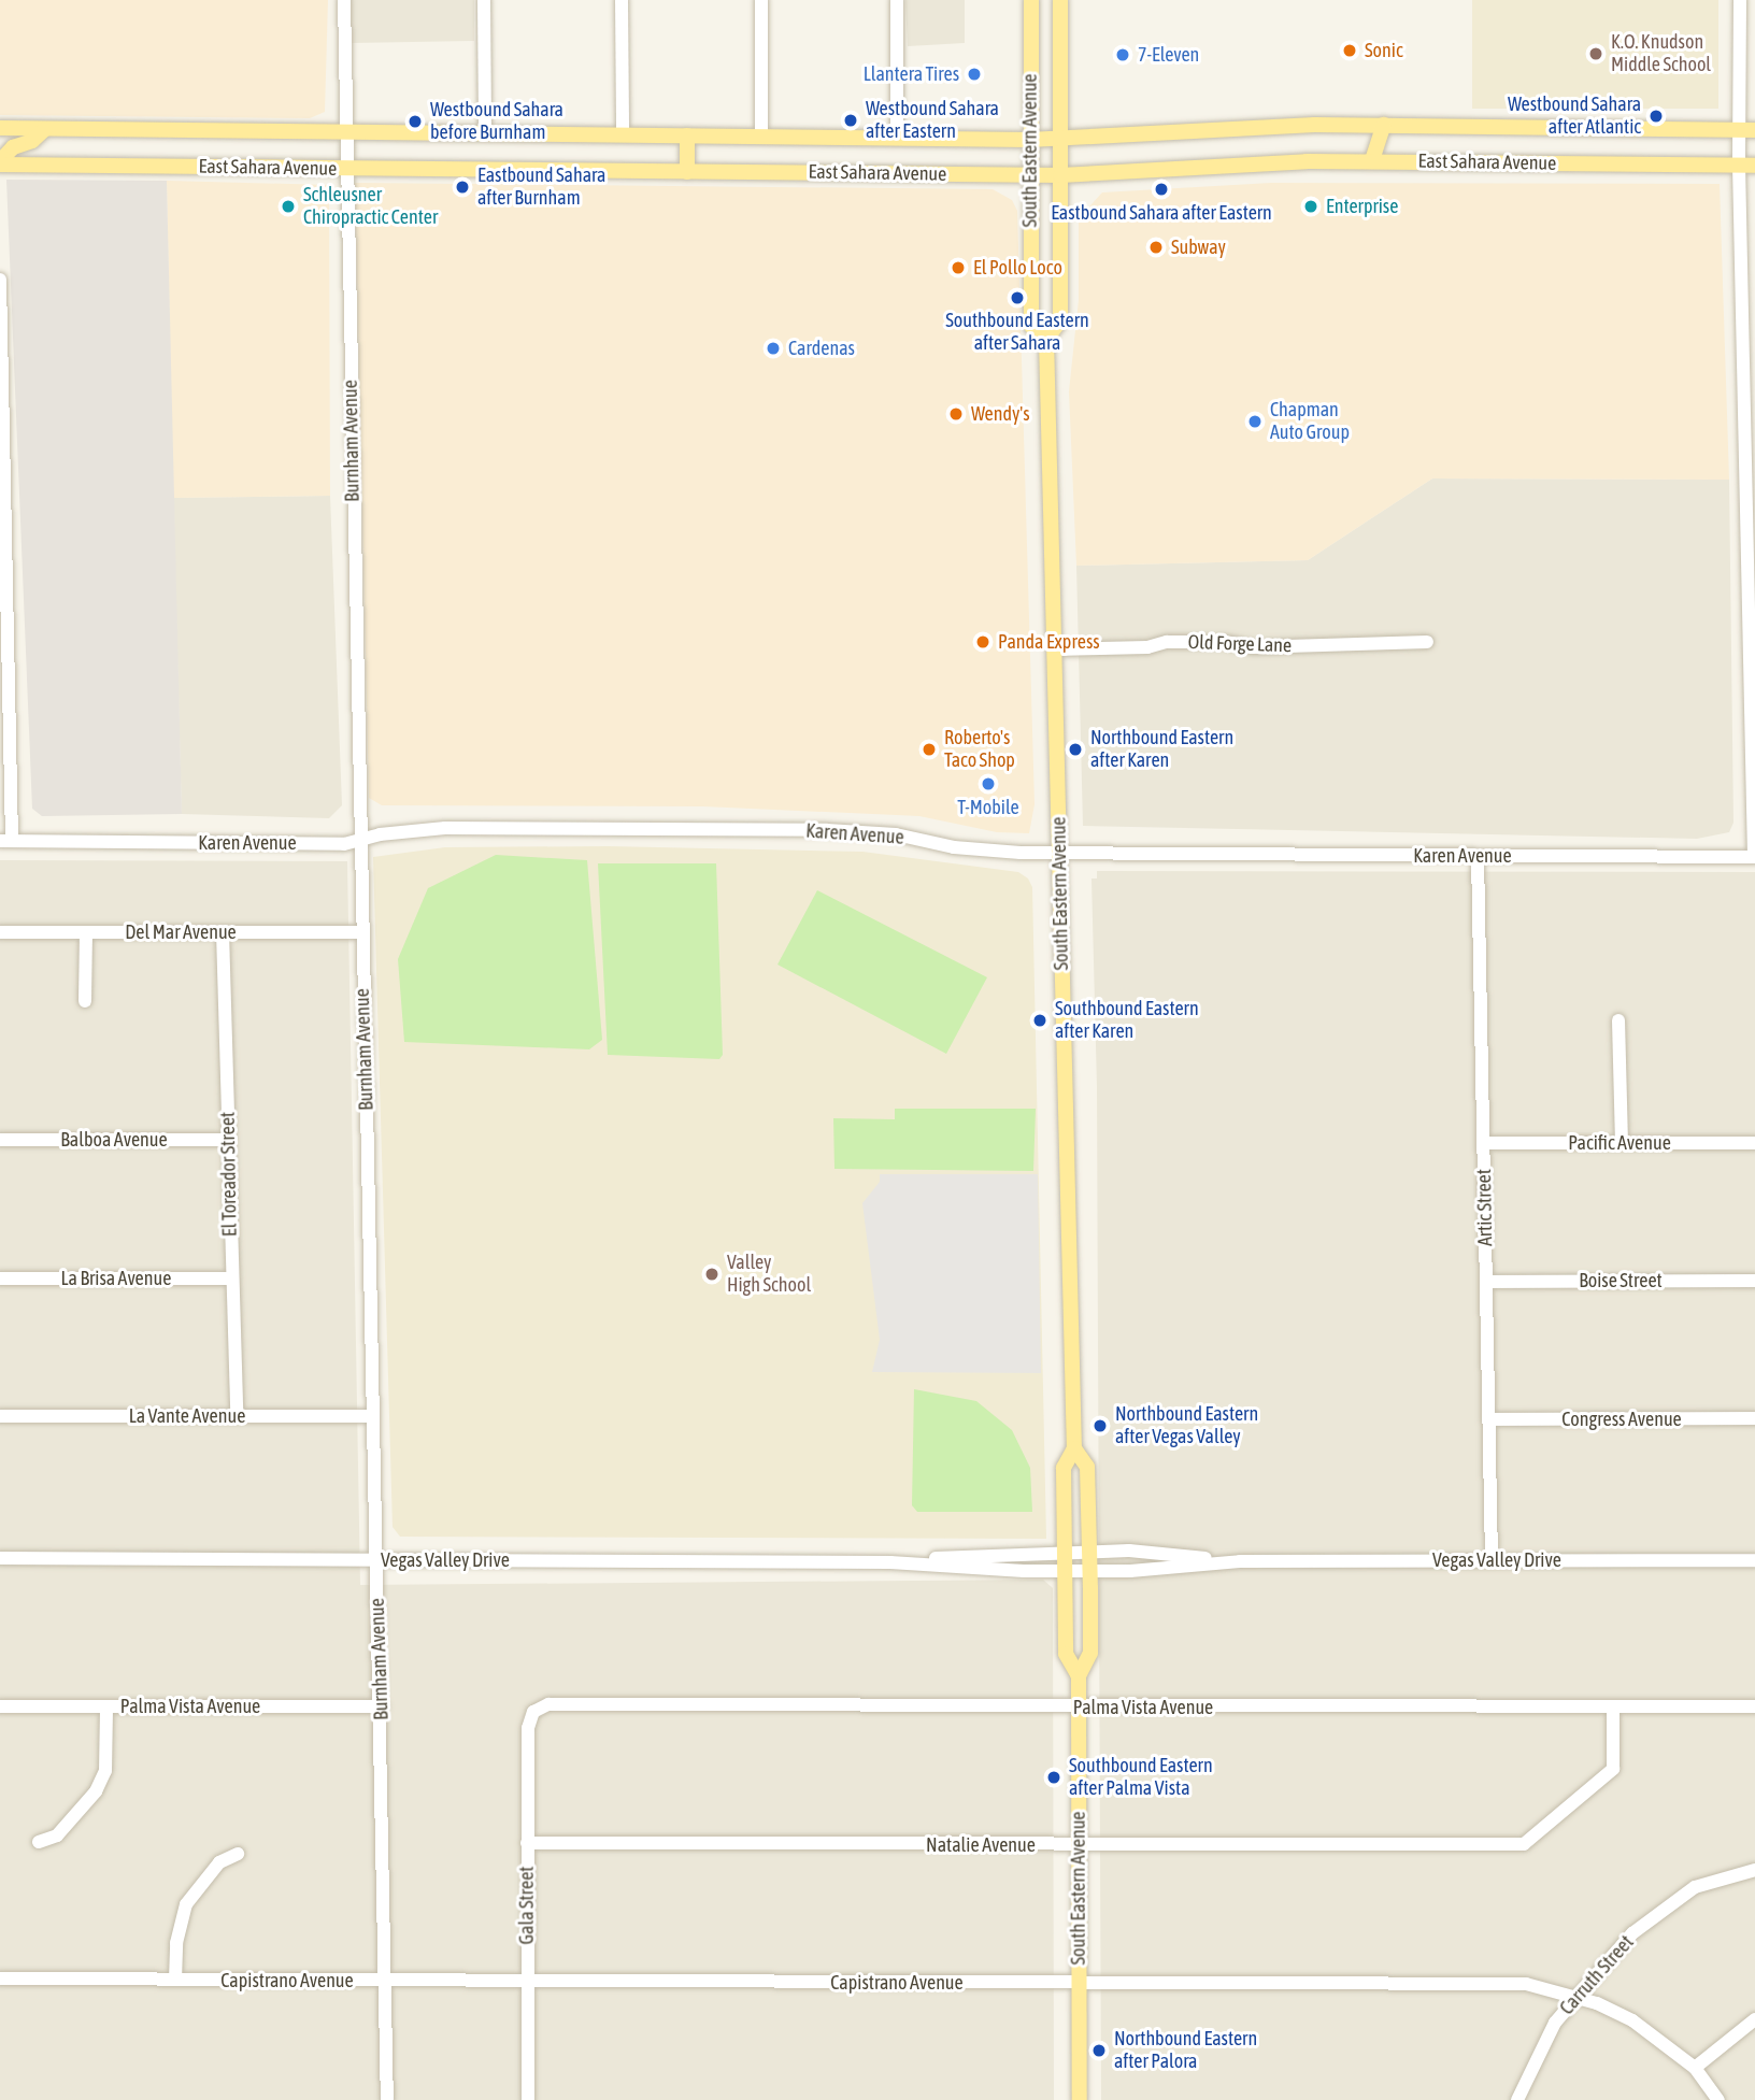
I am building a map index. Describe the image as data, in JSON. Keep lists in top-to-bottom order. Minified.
{"streets":{"main road":["South Eastern Avenue","East Sahara Avenue"],"street":["Burnham Avenue","Old Forge Lane","Karen Avenue","Del Mar Avenue","Balboa Avenue","Pacific Avenue","El Toreador Street","Artic Street","La Brisa Avenue","Boise Street","La Vante Avenue","Congress Avenue","Vegas Valley Drive","Palma Vista Avenue","Natalie Avenue","Gala Street","Carruth Street","Capistrano Avenue"]},"crossings":[["South Eastern Avenue","East Sahara Avenue"],["South Eastern Avenue","Old Forge Lane"],["South Eastern Avenue","Karen Avenue"],["South Eastern Avenue","Vegas Valley Drive"],["South Eastern Avenue","Palma Vista Avenue"],["South Eastern Avenue","Natalie Avenue"],["South Eastern Avenue","Capistrano Avenue"],["East Sahara Avenue","Burnham Avenue"],["Burnham Avenue","Karen Avenue"],["Burnham Avenue","Del Mar Avenue"],["Burnham Avenue","La Vante Avenue"],["Burnham Avenue","Vegas Valley Drive"],["Burnham Avenue","Palma Vista Avenue"],["Burnham Avenue","Capistrano Avenue"],["Karen Avenue","Artic Street"],["Del Mar Avenue","El Toreador Street"],["Balboa Avenue","El Toreador Street"],["Pacific Avenue","Artic Street"],["El Toreador Street","La Brisa Avenue"],["El Toreador Street","La Vante Avenue"],["Artic Street","Boise Street"],["Artic Street","Congress Avenue"],["Artic Street","Vegas Valley Drive"],["Palma Vista Avenue","Natalie Avenue"],["Palma Vista Avenue","Gala Street"],["Natalie Avenue","Gala Street"],["Gala Street","Capistrano Avenue"],["Carruth Street","Capistrano Avenue"]],"places":["Sonic","K.O. Knudson Middle School","7-Eleven","Llantera Tires","Westbound Sahara after Atlantic","Westbound Sahara after Eastern","Westbound Sahara before Burnham","Eastbound Sahara after Burnham","Eastbound Sahara after Eastern","Schleusner Chiropractic Center","Enterprise","Subway","El Pollo Loco","Southbound Eastern after Sahara","Cardenas","Wendy's","Chapman Auto Group","Panda Express","Roberto's Taco Shop","Northbound Eastern after Karen","T-Mobile","Southbound Eastern after Karen","Valley High School","Northbound Eastern after Vegas Valley","Southbound Eastern after Palma Vista","Northbound Eastern after Palora"]}
